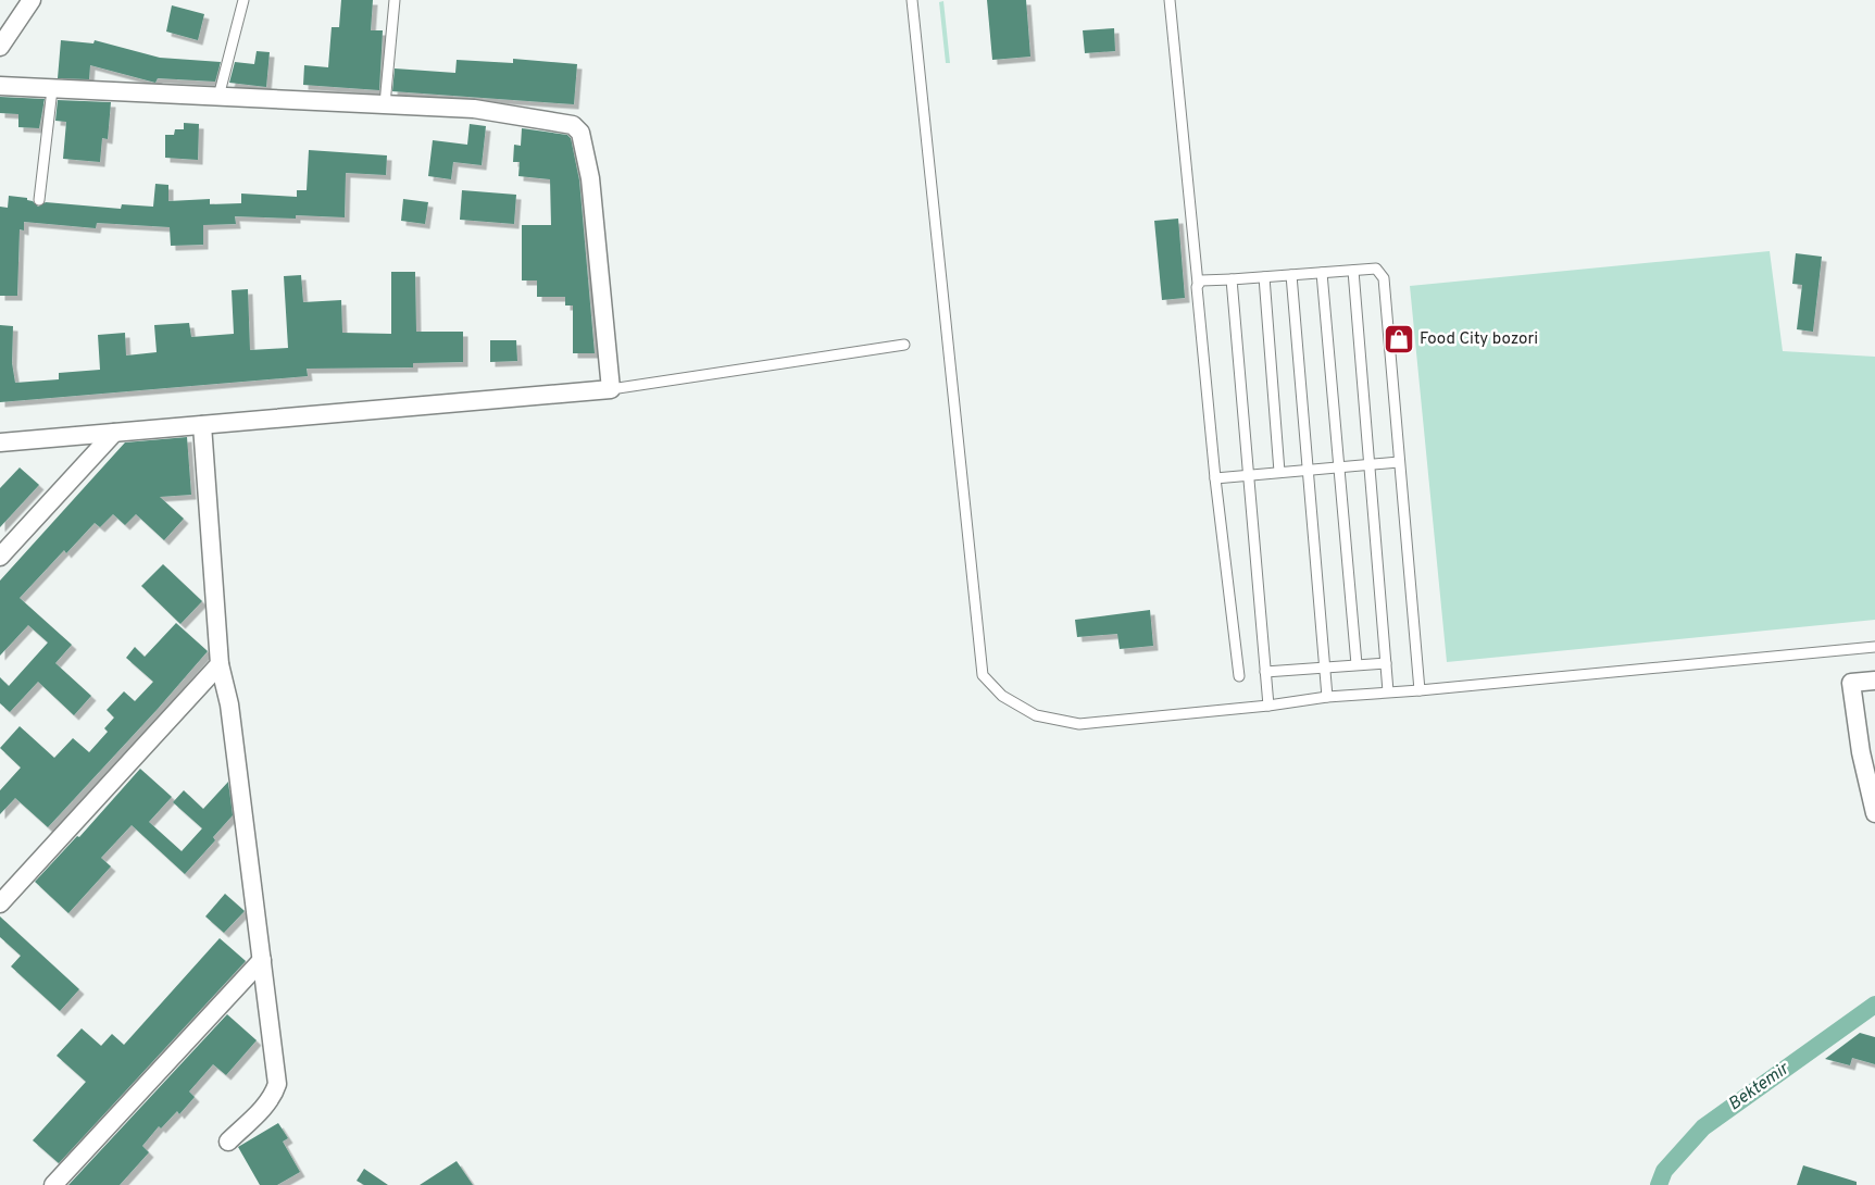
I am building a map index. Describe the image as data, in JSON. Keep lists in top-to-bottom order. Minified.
{"water":["Bektemir"],"places":{"shop":["Food City bozori"]}}
